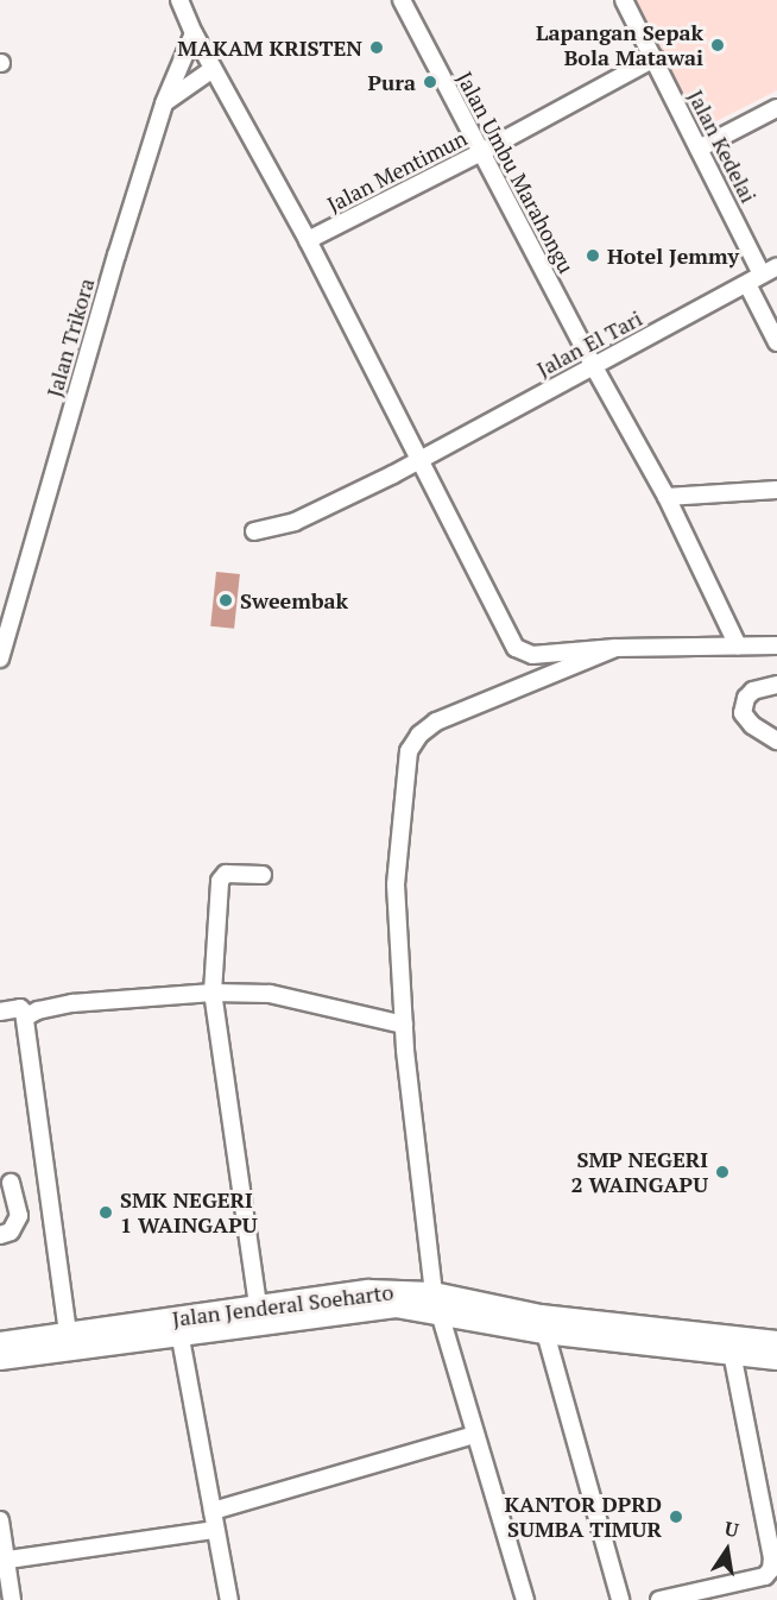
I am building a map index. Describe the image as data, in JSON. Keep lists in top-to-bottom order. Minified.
{"streets":{"main road":["Jalan Jenderal Soeharto"],"street":["Jalan Kedelai","Jalan Mentimun","Jalan Umbu Marahongu","Jalan Trikora","Jalan El Tari"]},"crossings":[["Jalan Kedelai","Jalan Mentimun"],["Jalan Kedelai","Jalan El Tari"],["Jalan Mentimun","Jalan Umbu Marahongu"],["Jalan Umbu Marahongu","Jalan El Tari"]],"places":["Lapangan Sepak Bola Matawai","MAKAM KRISTEN","Pura","Hotel Jemmy","Sweembak","SMP NEGERI 2 WAINGAPU","SMK NEGERI 1 WAINGAPU","KANTOR DPRD SUMBA TIMUR"],"north":"top"}
